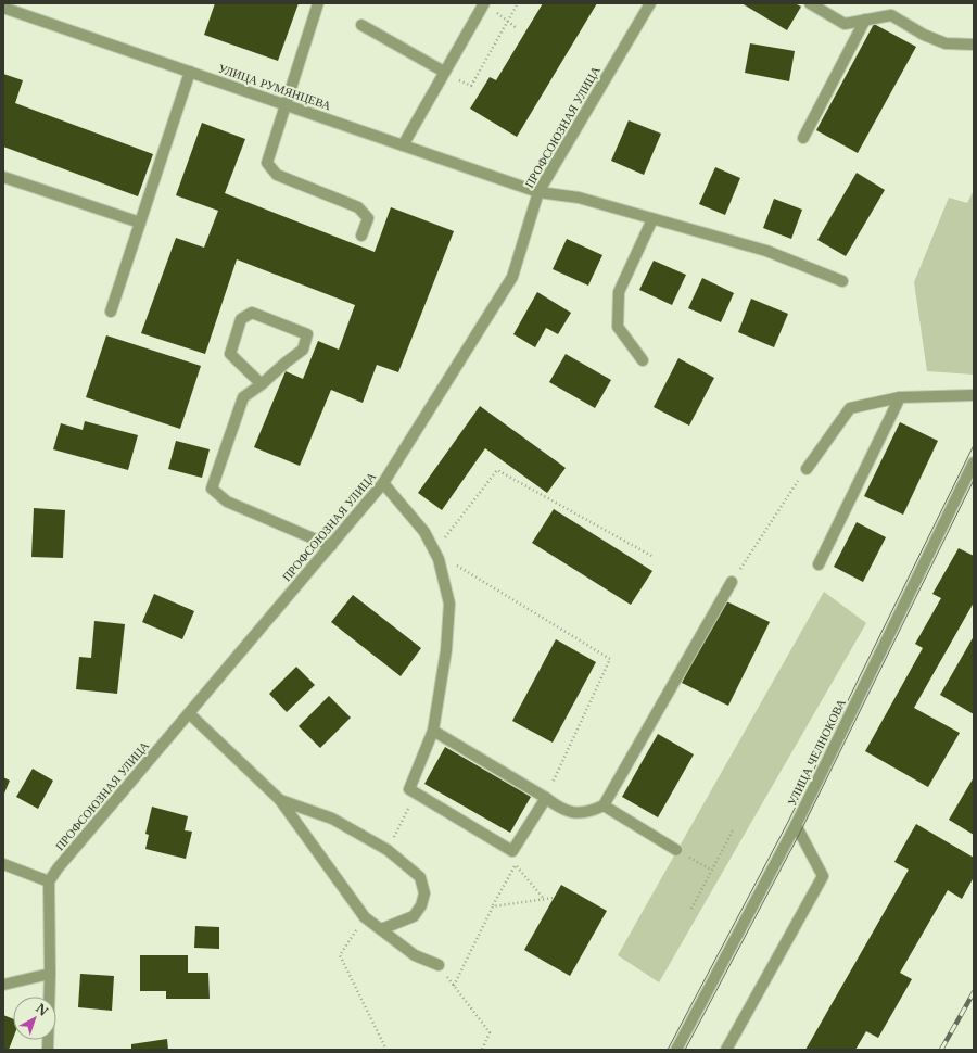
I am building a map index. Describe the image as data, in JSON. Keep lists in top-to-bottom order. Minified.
{"streets":{"street":["УЛИЦА РУМЯНЦЕВА","ПРОФСОЮЗНАЯ УЛИЦА","УЛИЦА ЧЕЛНОКОВА"]},"crossings":[["УЛИЦА РУМЯНЦЕВА","ПРОФСОЮЗНАЯ УЛИЦА"]],"north":"top right"}
